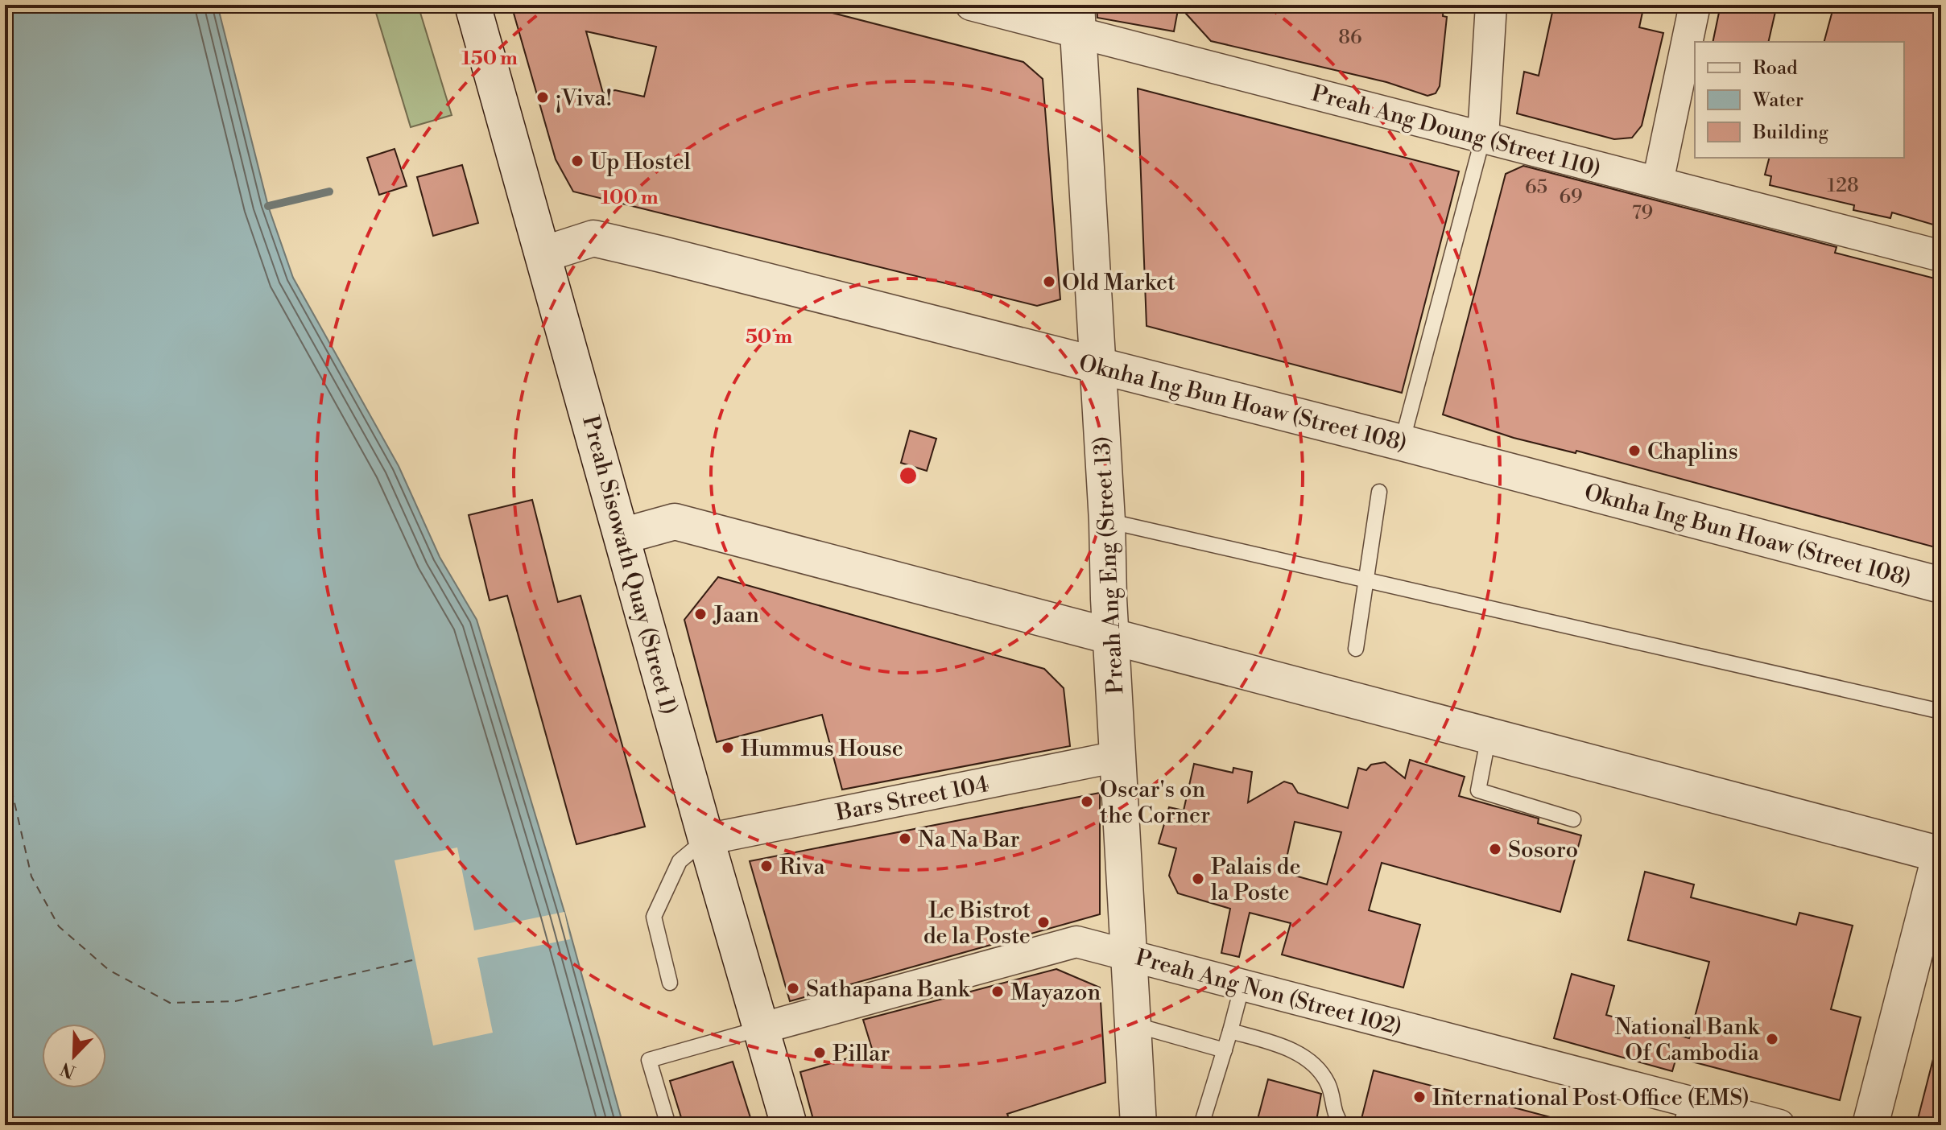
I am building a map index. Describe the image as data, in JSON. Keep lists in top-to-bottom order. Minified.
{"streets":{"street":["Preah Ang Doung (Street 110)","Oknha Ing Bun Hoaw (Street 108)","Preah Sisowath Quay (Street 1)","Preah Ang Eng (Street 13)","Bars Street 104","Preah Ang Non (Street 102)"]},"crossings":[["Preah Ang Doung (Street 110)","Preah Ang Eng (Street 13)"],["Oknha Ing Bun Hoaw (Street 108)","Preah Sisowath Quay (Street 1)"],["Oknha Ing Bun Hoaw (Street 108)","Preah Ang Eng (Street 13)"],["Preah Sisowath Quay (Street 1)","Bars Street 104"],["Preah Sisowath Quay (Street 1)","Preah Ang Non (Street 102)"],["Preah Ang Eng (Street 13)","Bars Street 104"],["Preah Ang Eng (Street 13)","Preah Ang Non (Street 102)"]],"places":["¡Viva!","Up Hostel","Old Market","Chaplins","Jaan","Hummus House","Oscar's on the Corner","Na Na Bar","Sosoro","Riva","Palais de la Poste","Le Bistrot de la Poste","Sathapana Bank","Mayazon","National Bank Of Cambodia","Pillar","International Post Office (EMS)"],"house_numbers":["86","128","65","69","79"],"legend":["Road","Water","Building"],"north":"bottom left","rings":["150 m","100 m","50 m"]}
